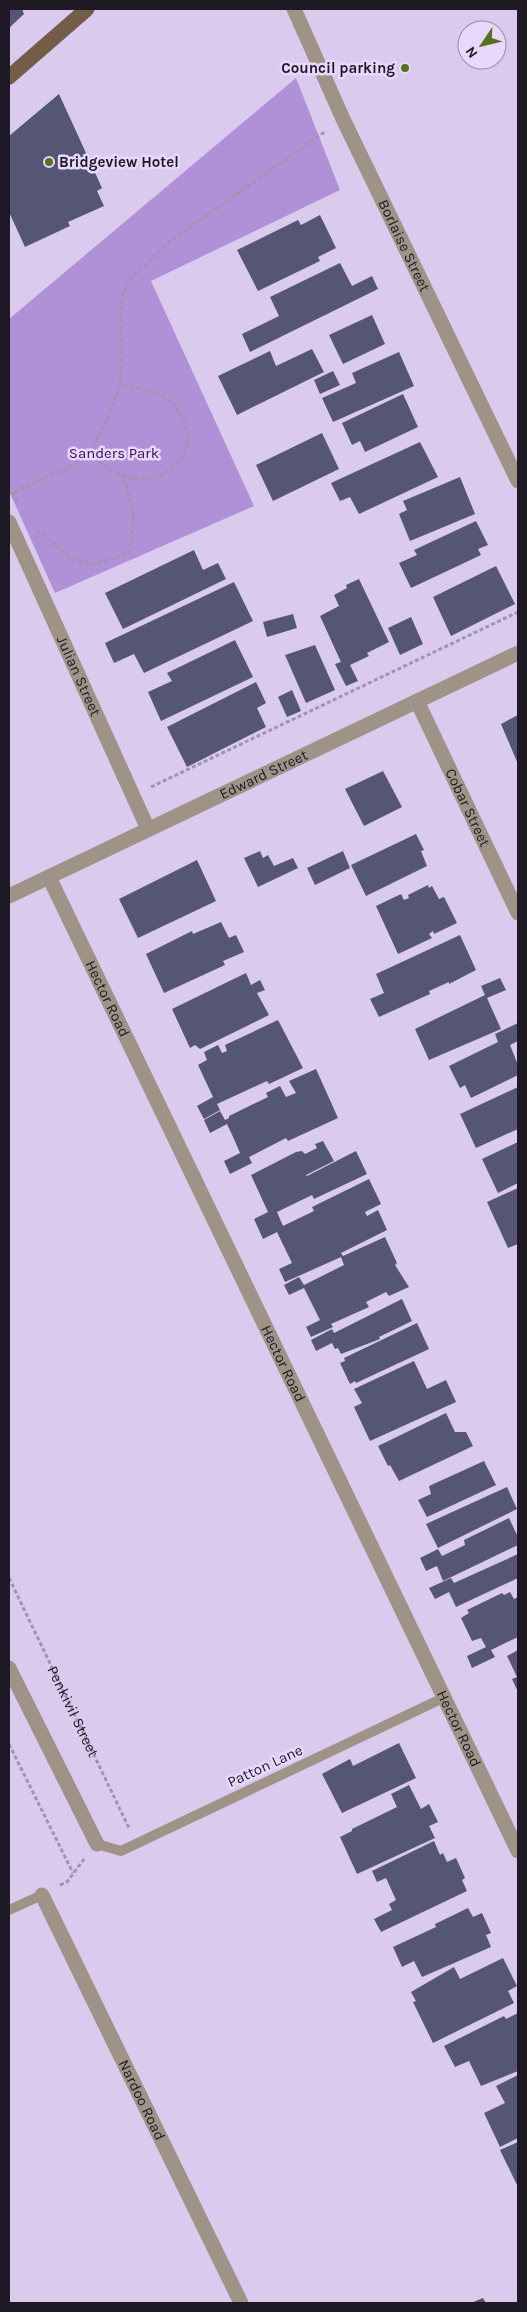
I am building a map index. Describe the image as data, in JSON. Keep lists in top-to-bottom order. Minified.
{"streets":{"street":["Borlaise Street","Julian Street","Edward Street","Cobar Street","Hector Road","Nardoo Road"],"lane":["Patton Lane"],"path":["Penkivil Street"]},"crossings":[["Julian Street","Edward Street"],["Edward Street","Cobar Street"],["Edward Street","Hector Road"],["Hector Road","Patton Lane"],["Penkivil Street","Patton Lane"]],"parks":["Sanders Park"],"places":["Council parking","Bridgeview Hotel"],"north":"bottom left"}
